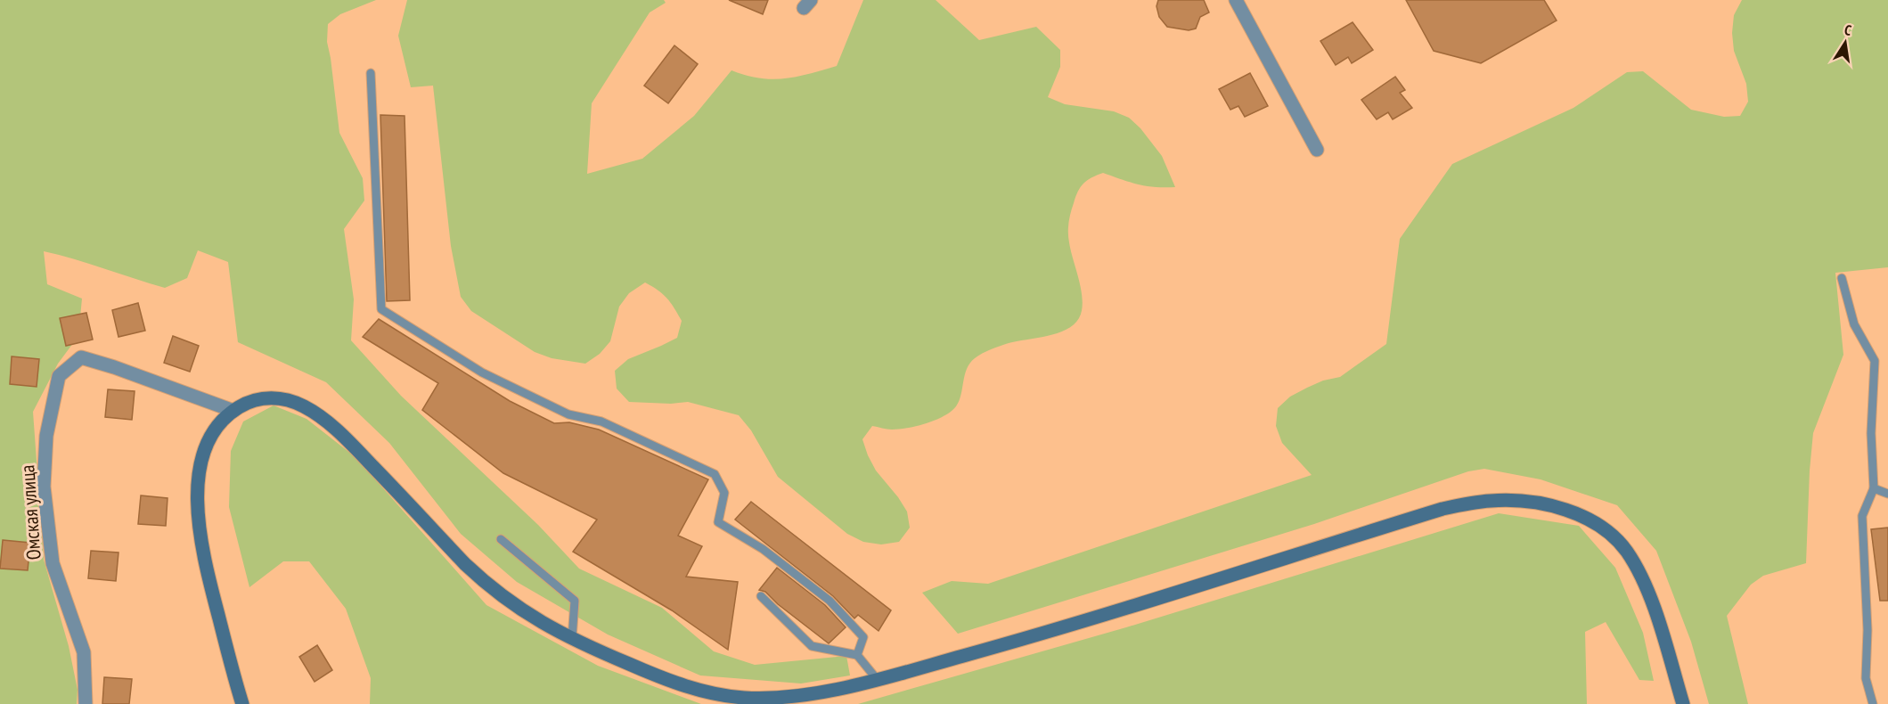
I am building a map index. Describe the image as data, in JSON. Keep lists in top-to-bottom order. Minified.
{"streets":{"street":["Омская улица"]},"north":"top"}
